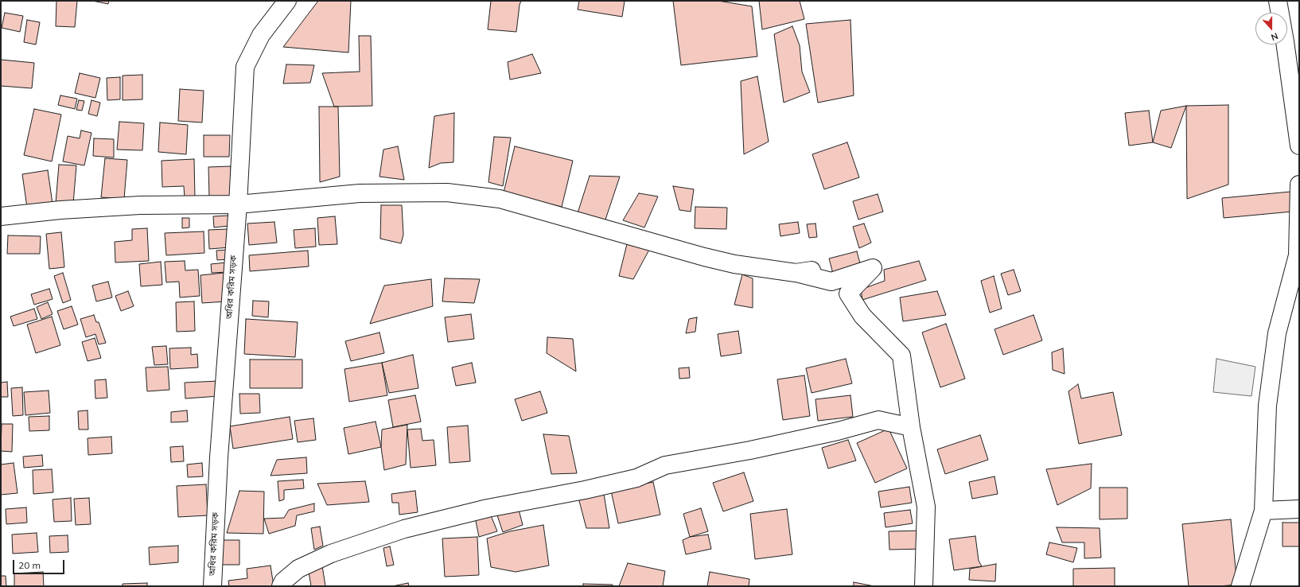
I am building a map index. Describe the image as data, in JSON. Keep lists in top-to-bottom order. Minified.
{"streets":{"street":["অধির করিম সড়ক"]},"scale_bar":"20 m","north":"bottom"}
